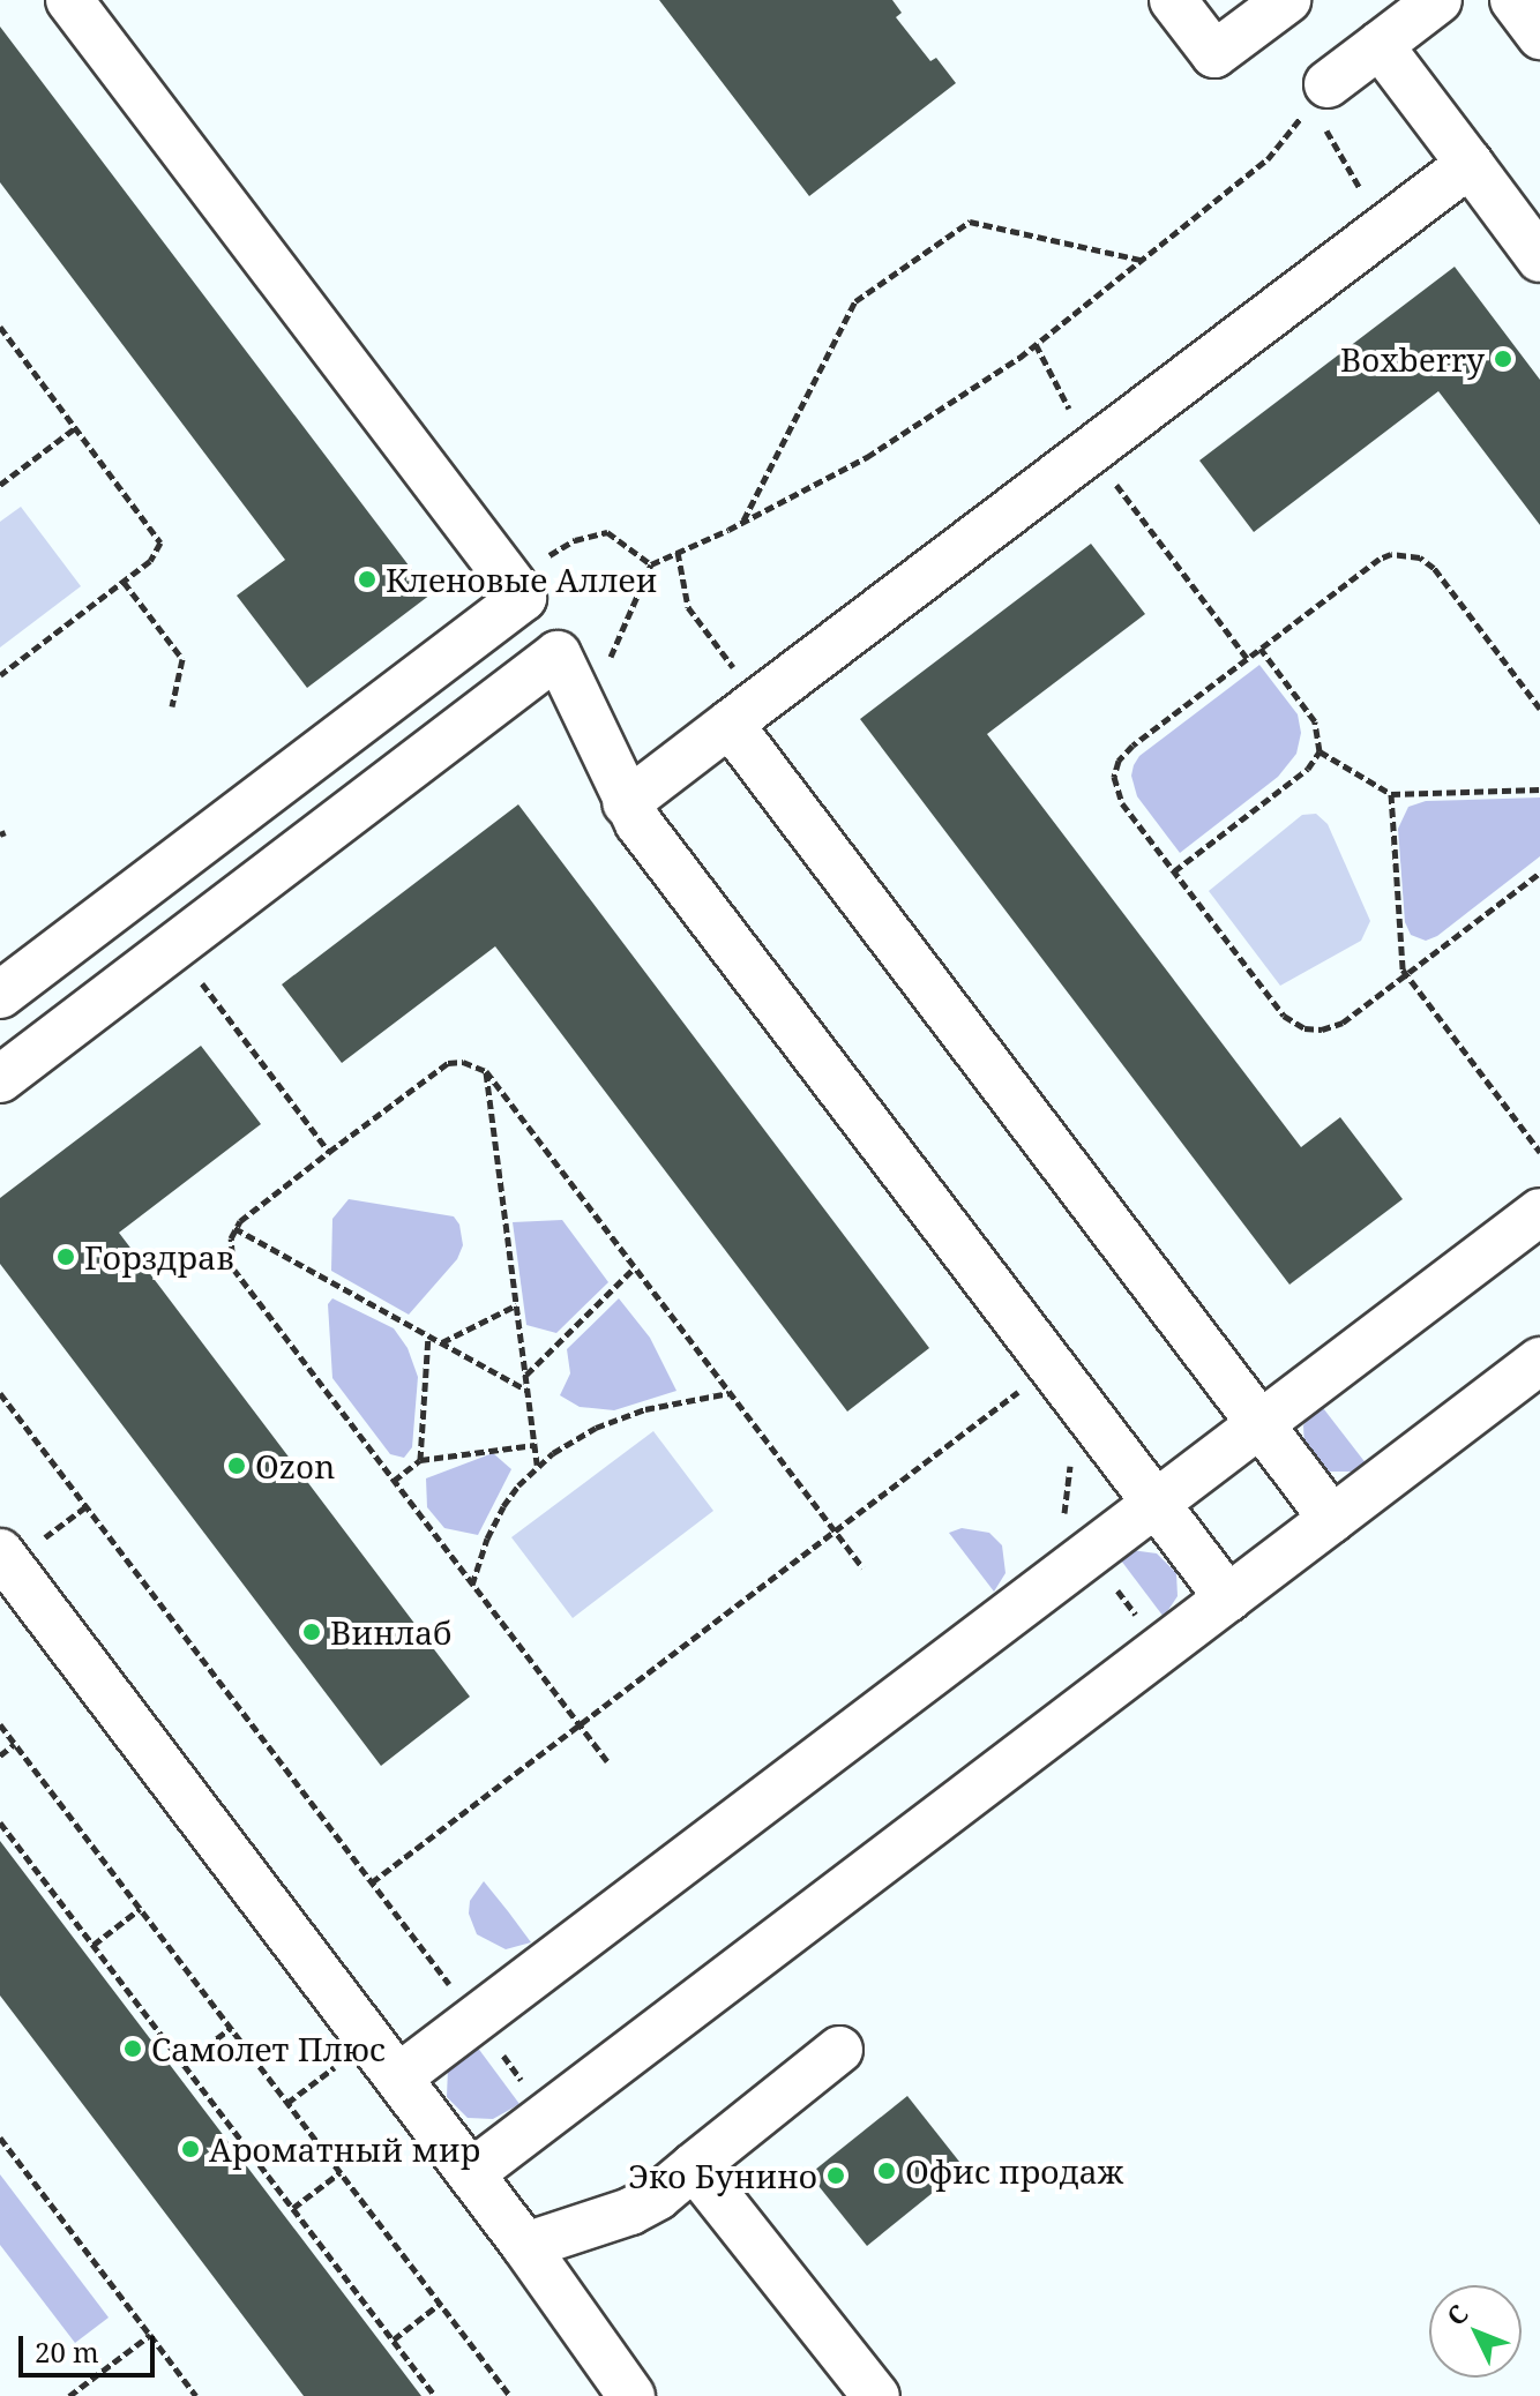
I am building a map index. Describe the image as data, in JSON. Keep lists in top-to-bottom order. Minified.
{"places":["Boxberry","Кленовые Аллеи","Горздрав","Ozon","Винлаб","Самолет Плюс","Ароматный мир","Офис продаж","Эко Бунино"],"scale_bar":"20 m","north":"top left"}
